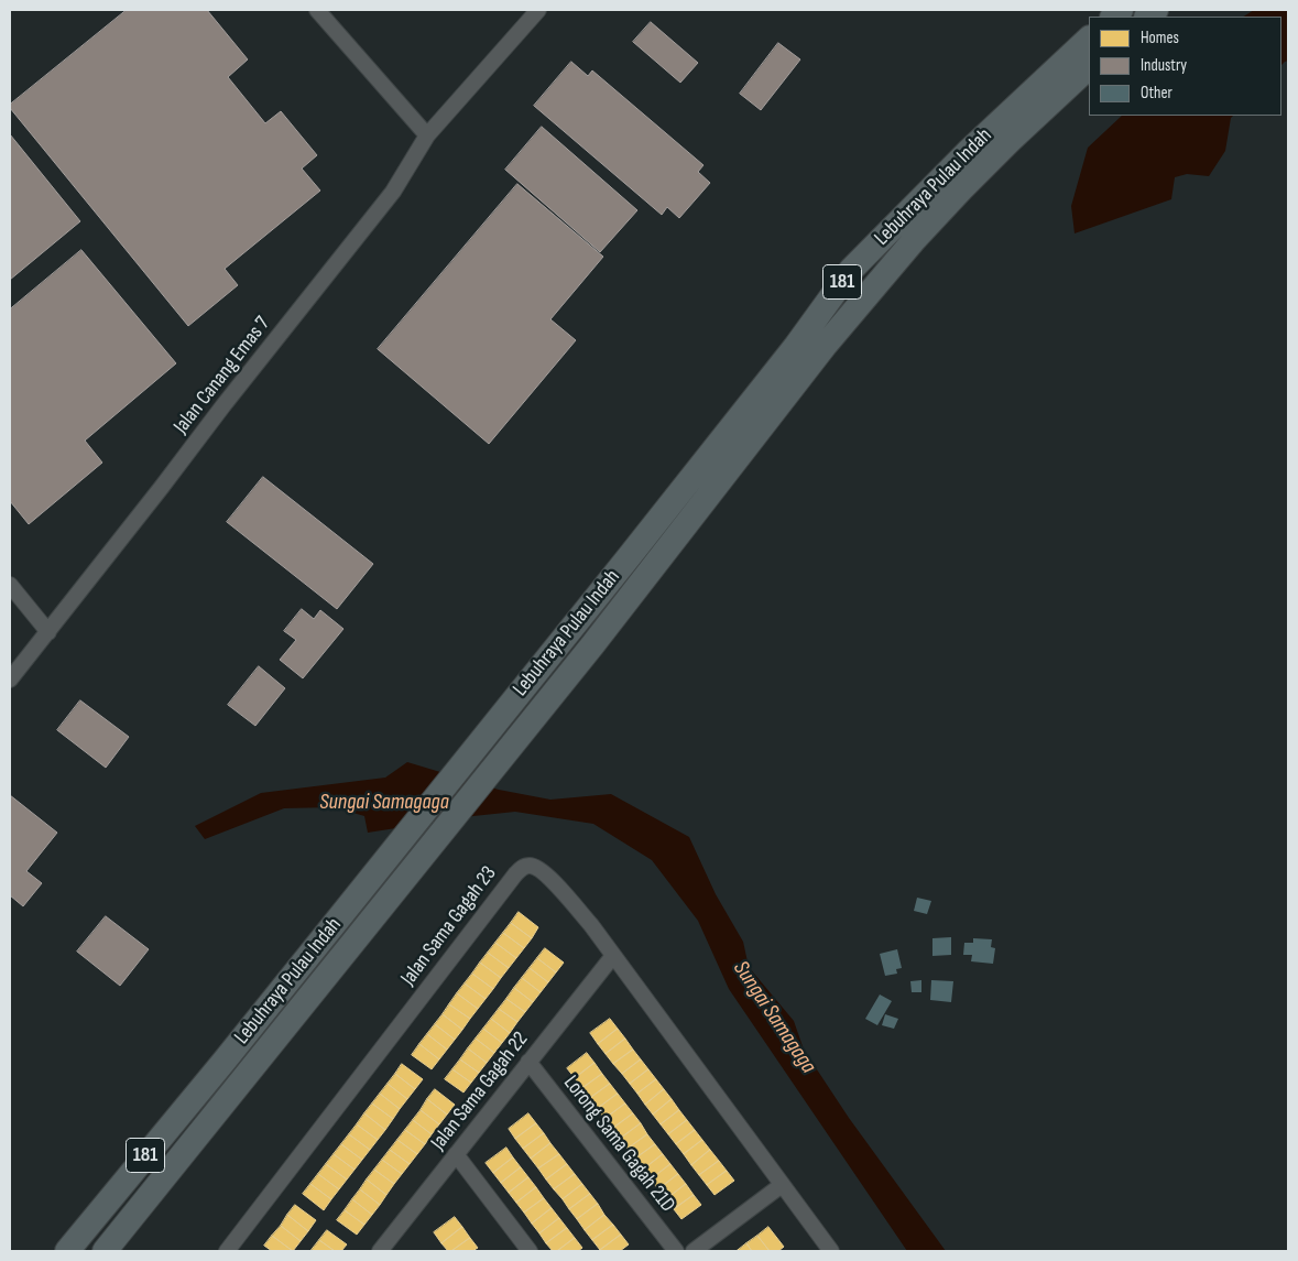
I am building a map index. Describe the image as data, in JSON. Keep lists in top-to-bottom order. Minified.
{"streets":{"main road":["Lebuhraya Pulau Indah","181"],"street":["Jalan Canang Emas 7","Jalan Sama Gagah 23","Jalan Sama Gagah 22","Lorong Sama Gagah 21D"]},"crossings":[["Jalan Sama Gagah 23","Jalan Sama Gagah 22"],["Jalan Sama Gagah 22","Lorong Sama Gagah 21D"]],"water":["Sungai Samagaga"],"legend":["Homes","Industry","Other"]}
